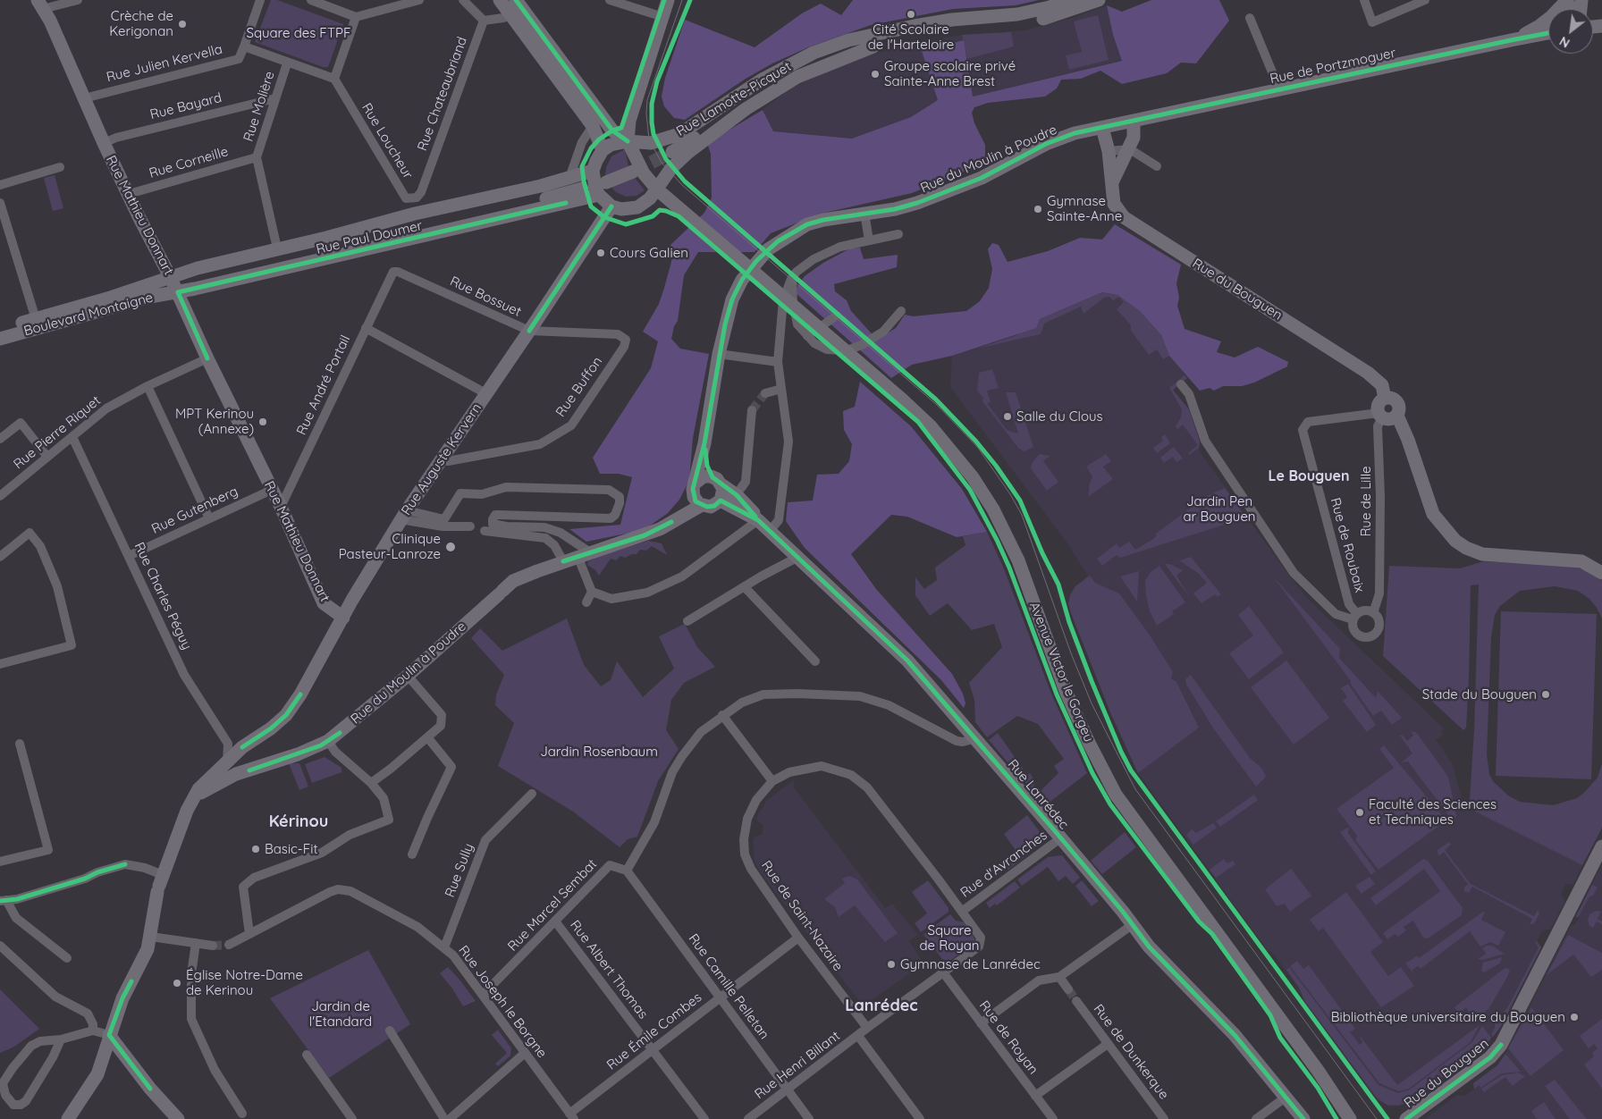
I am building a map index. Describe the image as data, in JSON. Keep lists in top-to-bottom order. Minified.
{"streets":{"street":["Rue Julien Kervella","Rue de Portzmoguer","Rue Chateaubriand","Rue Lamotte-Picquet","Rue Bayard","Rue Molière","Rue Loucheur","Rue du Moulin à Poudre","Rue Corneille","Rue Mathieu Donnart","Rue Paul Doumer","Rue du Bouguen","Rue Bossuet","Boulevard Montaigne","Rue André Portail","Rue Buffon","Rue Pierre Riquet","Rue Auguste Kervern","Rue de Lille","Rue Gutenberg","Rue de Roubaix","Rue Charles Péguy","Avenue Victor le Gorgeu","Rue Lanrédec","Rue d'Avranches","Rue Sully","Rue Marcel Sembat","Rue de Saint-Nazaire","Rue Albert Thomas","Rue Camille Pelletan","Rue Joseph le Borgne","Rue Émile Combes","Rue de Royan","Rue de Dunkerque","Rue Henri Billant"]},"crossings":[["Rue Julien Kervella","Rue Mathieu Donnart"],["Rue de Portzmoguer","Rue du Moulin à Poudre"],["Rue de Portzmoguer","Rue du Bouguen"],["Rue Chateaubriand","Rue Loucheur"],["Rue Lamotte-Picquet","Rue Paul Doumer"],["Rue Lamotte-Picquet","Rue Auguste Kervern"],["Rue Lamotte-Picquet","Avenue Victor le Gorgeu"],["Rue Bayard","Rue Molière"],["Rue Bayard","Rue Mathieu Donnart"],["Rue Molière","Rue Corneille"],["Rue du Moulin à Poudre","Rue du Bouguen"],["Rue du Moulin à Poudre","Rue Auguste Kervern"],["Rue du Moulin à Poudre","Rue Charles Péguy"],["Rue du Moulin à Poudre","Rue Lanrédec"],["Rue Corneille","Rue Mathieu Donnart"],["Rue Mathieu Donnart","Rue Paul Doumer"],["Rue Mathieu Donnart","Boulevard Montaigne"],["Rue Mathieu Donnart","Rue André Portail"],["Rue Mathieu Donnart","Rue Pierre Riquet"],["Rue Mathieu Donnart","Rue Auguste Kervern"],["Rue Mathieu Donnart","Rue Gutenberg"],["Rue Paul Doumer","Boulevard Montaigne"],["Rue Paul Doumer","Rue Auguste Kervern"],["Rue Paul Doumer","Avenue Victor le Gorgeu"],["Rue du Bouguen","Rue de Lille"],["Rue du Bouguen","Rue de Roubaix"],["Rue Bossuet","Rue André Portail"],["Rue Bossuet","Rue Buffon"],["Rue Bossuet","Rue Auguste Kervern"],["Rue Buffon","Rue Auguste Kervern"],["Rue Pierre Riquet","Rue Charles Péguy"],["Rue Auguste Kervern","Rue Charles Péguy"],["Rue Auguste Kervern","Avenue Victor le Gorgeu"],["Rue de Lille","Rue de Roubaix"],["Rue Gutenberg","Rue Charles Péguy"],["Rue Lanrédec","Rue d'Avranches"],["Rue d'Avranches","Rue de Saint-Nazaire"],["Rue d'Avranches","Rue Henri Billant"],["Rue Sully","Rue Joseph le Borgne"],["Rue Marcel Sembat","Rue Albert Thomas"],["Rue Marcel Sembat","Rue Camille Pelletan"],["Rue Marcel Sembat","Rue Joseph le Borgne"],["Rue de Saint-Nazaire","Rue Émile Combes"],["Rue de Saint-Nazaire","Rue Henri Billant"],["Rue Albert Thomas","Rue Émile Combes"],["Rue Camille Pelletan","Rue Émile Combes"],["Rue Camille Pelletan","Rue Henri Billant"],["Rue Joseph le Borgne","Rue Émile Combes"],["Rue de Royan","Rue Henri Billant"]],"districts":["Le Bouguen","Kérinou","Lanrédec"],"parks":["Square des FTPF","Jardin Pen ar Bouguen","Jardin Rosenbaum","Square de Royan","Jardin de l'Etandard"],"places":["Cité Scolaire de l'Harteloire","Crèche de Kerigonan","Groupe scolaire privé Sainte-Anne Brest","Gymnase Sainte-Anne","Cours Galien","Salle du Clous","MPT Kerinou (Annexe)","Clinique Pasteur-Lanroze","Stade du Bouguen","Faculté des Sciences et Techniques","Basic-Fit","Gymnase de Lanrédec","Église Notre-Dame de Kerinou","Bibliothèque universitaire du Bouguen"],"north":"bottom left"}
